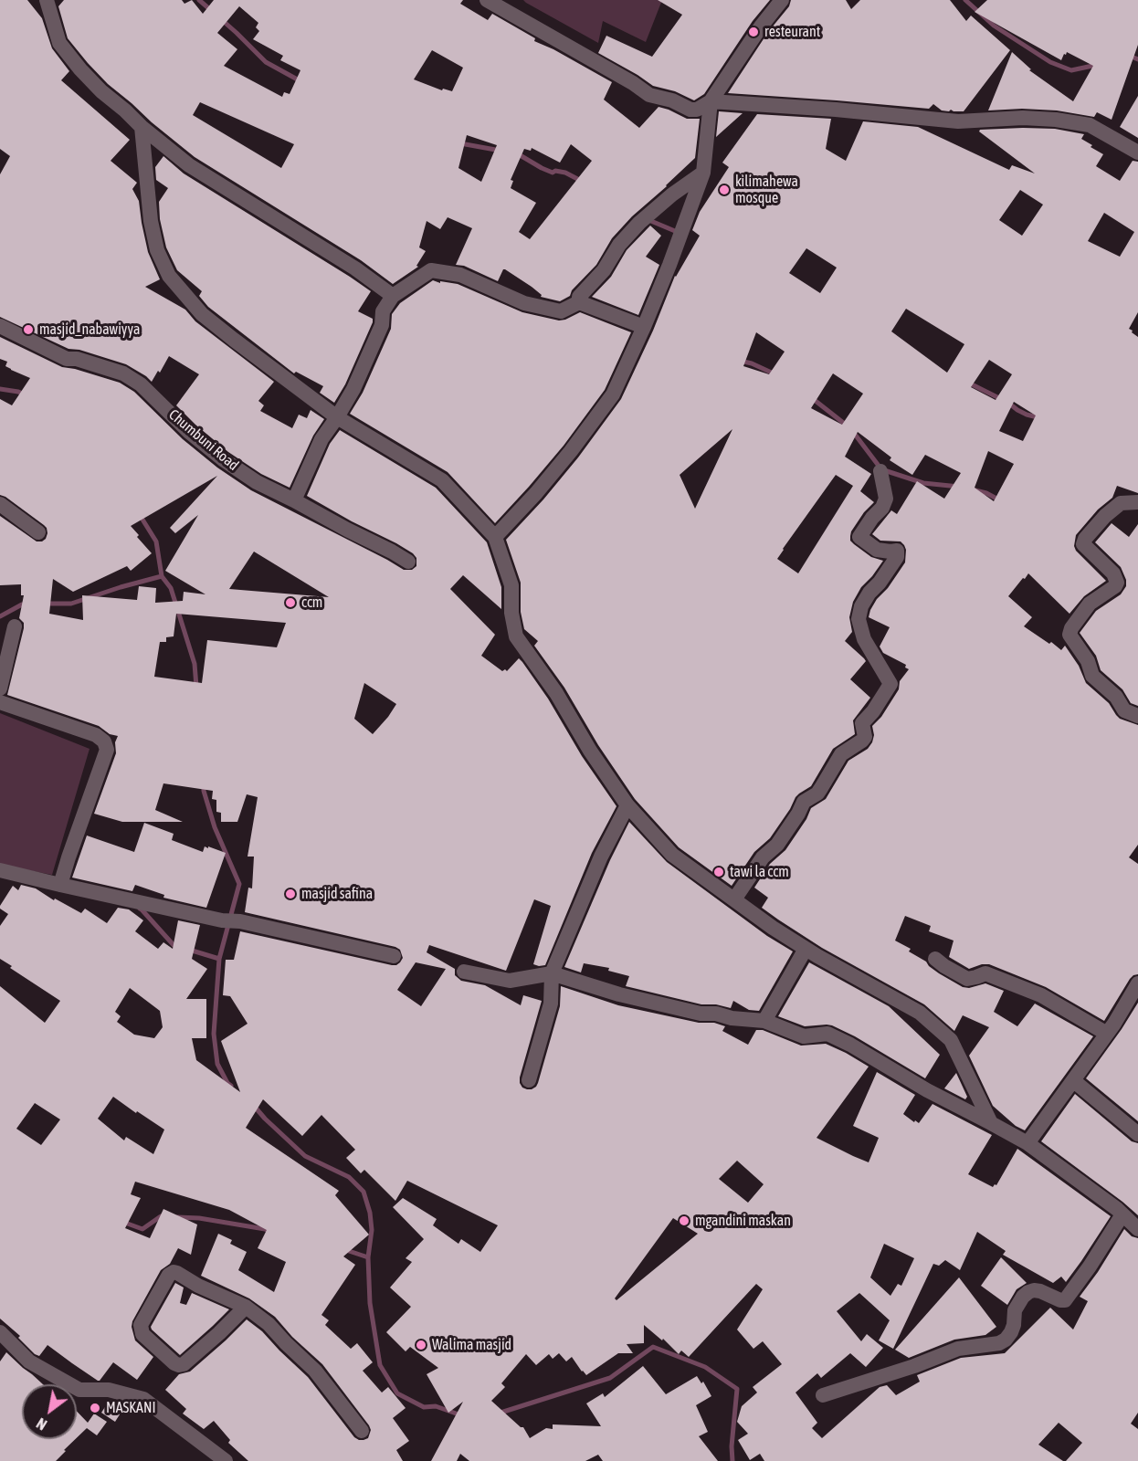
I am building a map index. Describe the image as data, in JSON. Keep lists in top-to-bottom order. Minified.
{"streets":{"street":["Chumbuni Road"]},"places":["resteurant","kilimahewa mosque","masjid_nabawiyya","ccm","tawi la ccm","masjid safina","mgandini maskan","Walima masjid","MASKANI"],"north":"bottom left"}
